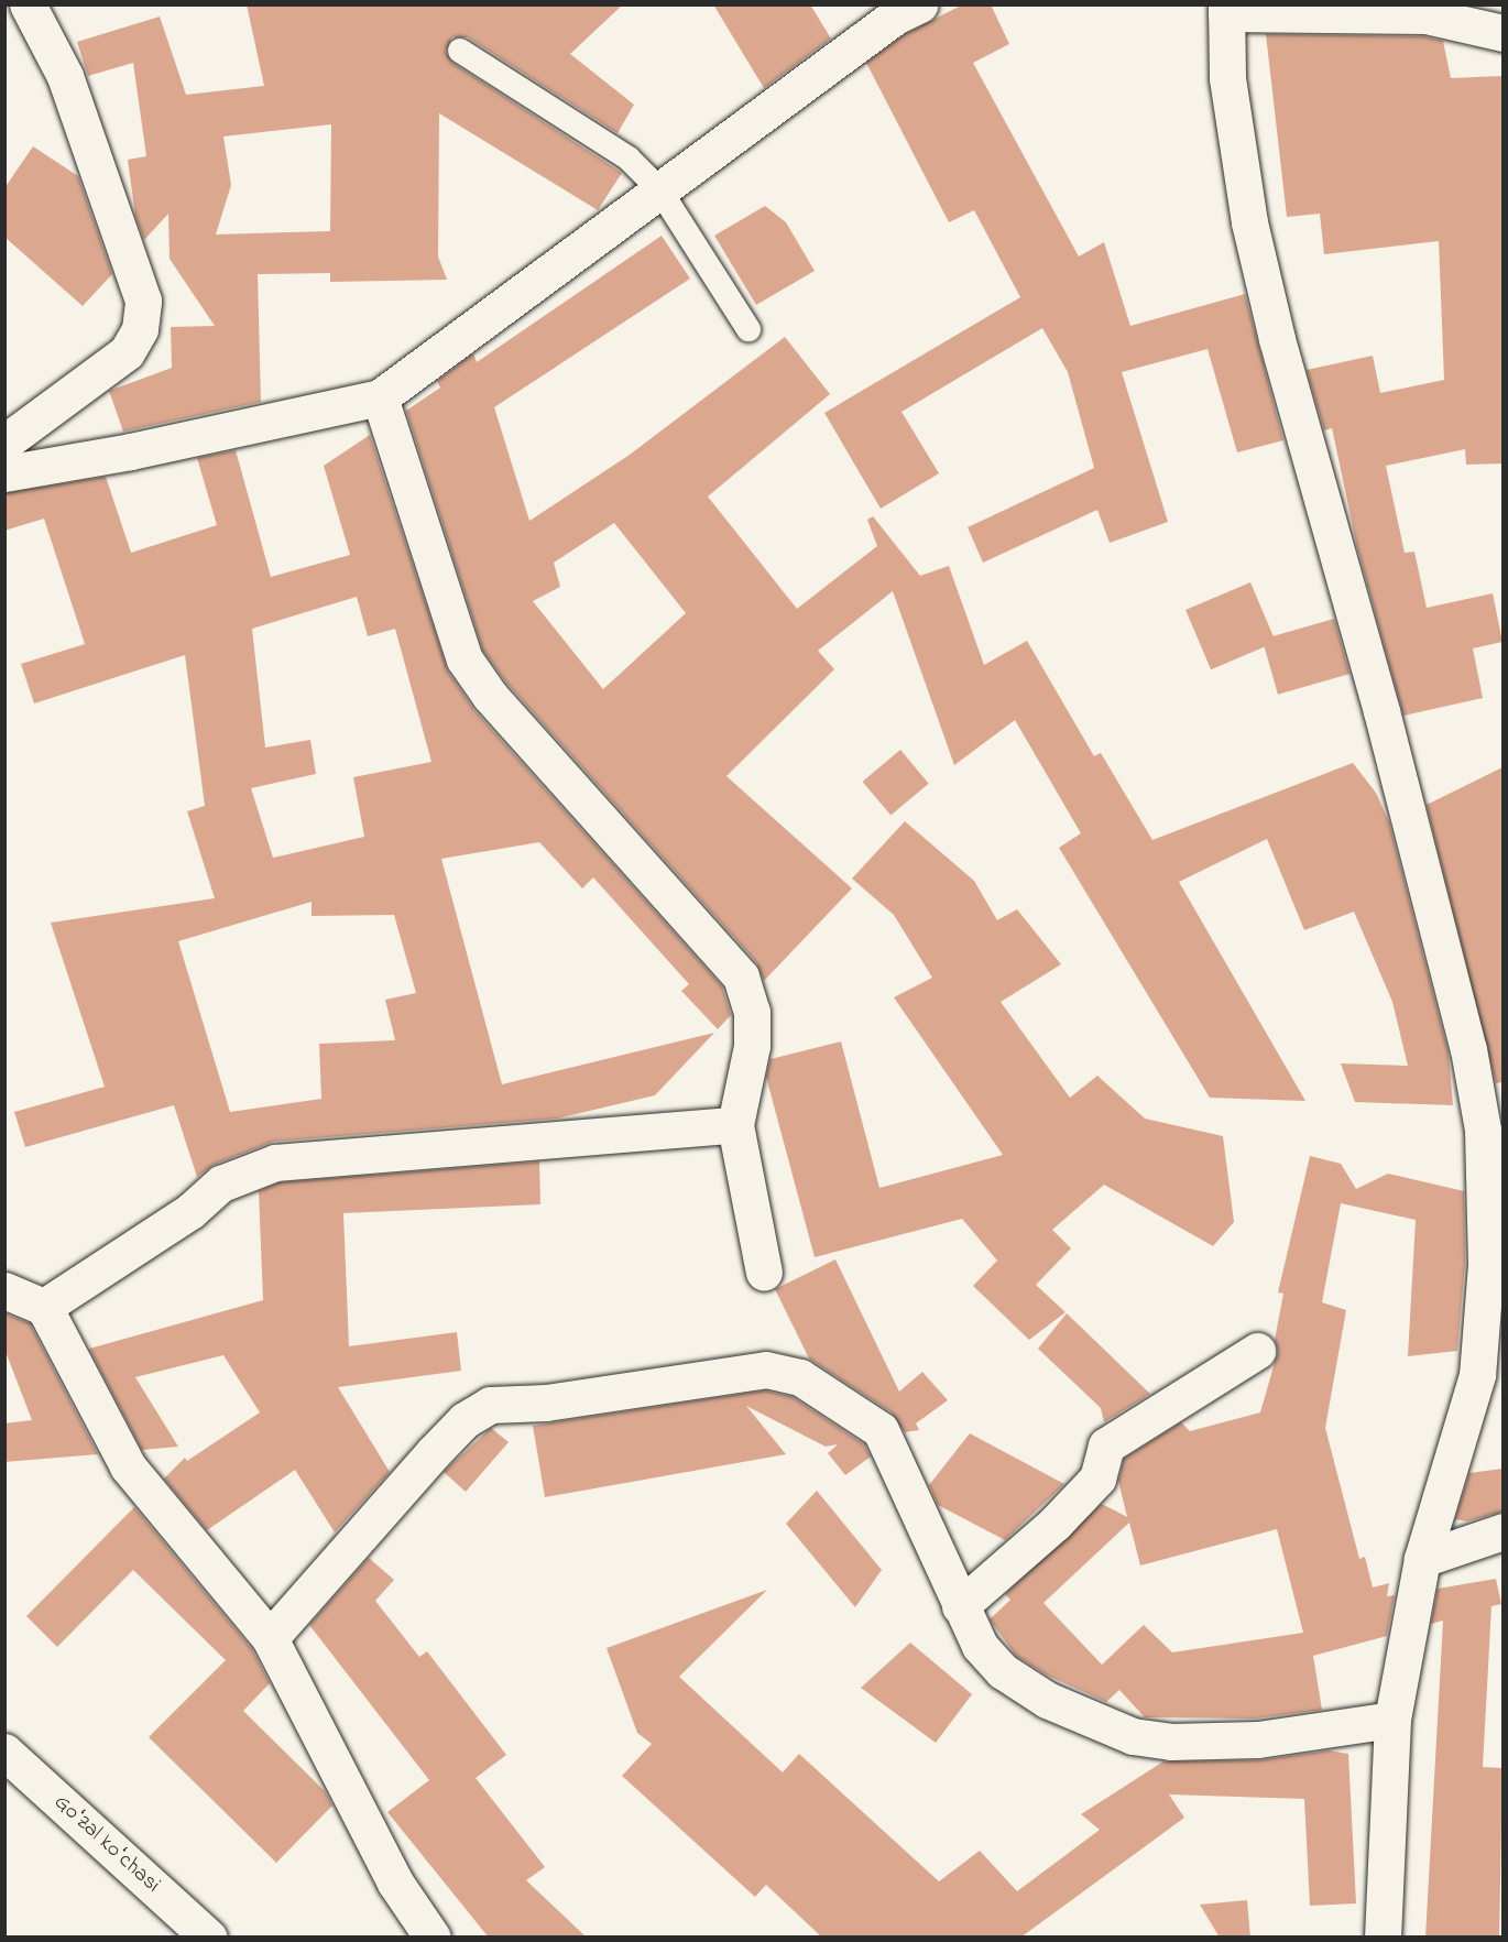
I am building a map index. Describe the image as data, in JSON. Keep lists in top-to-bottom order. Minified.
{"streets":{"street":["Goʻzal koʻchasi"]}}
